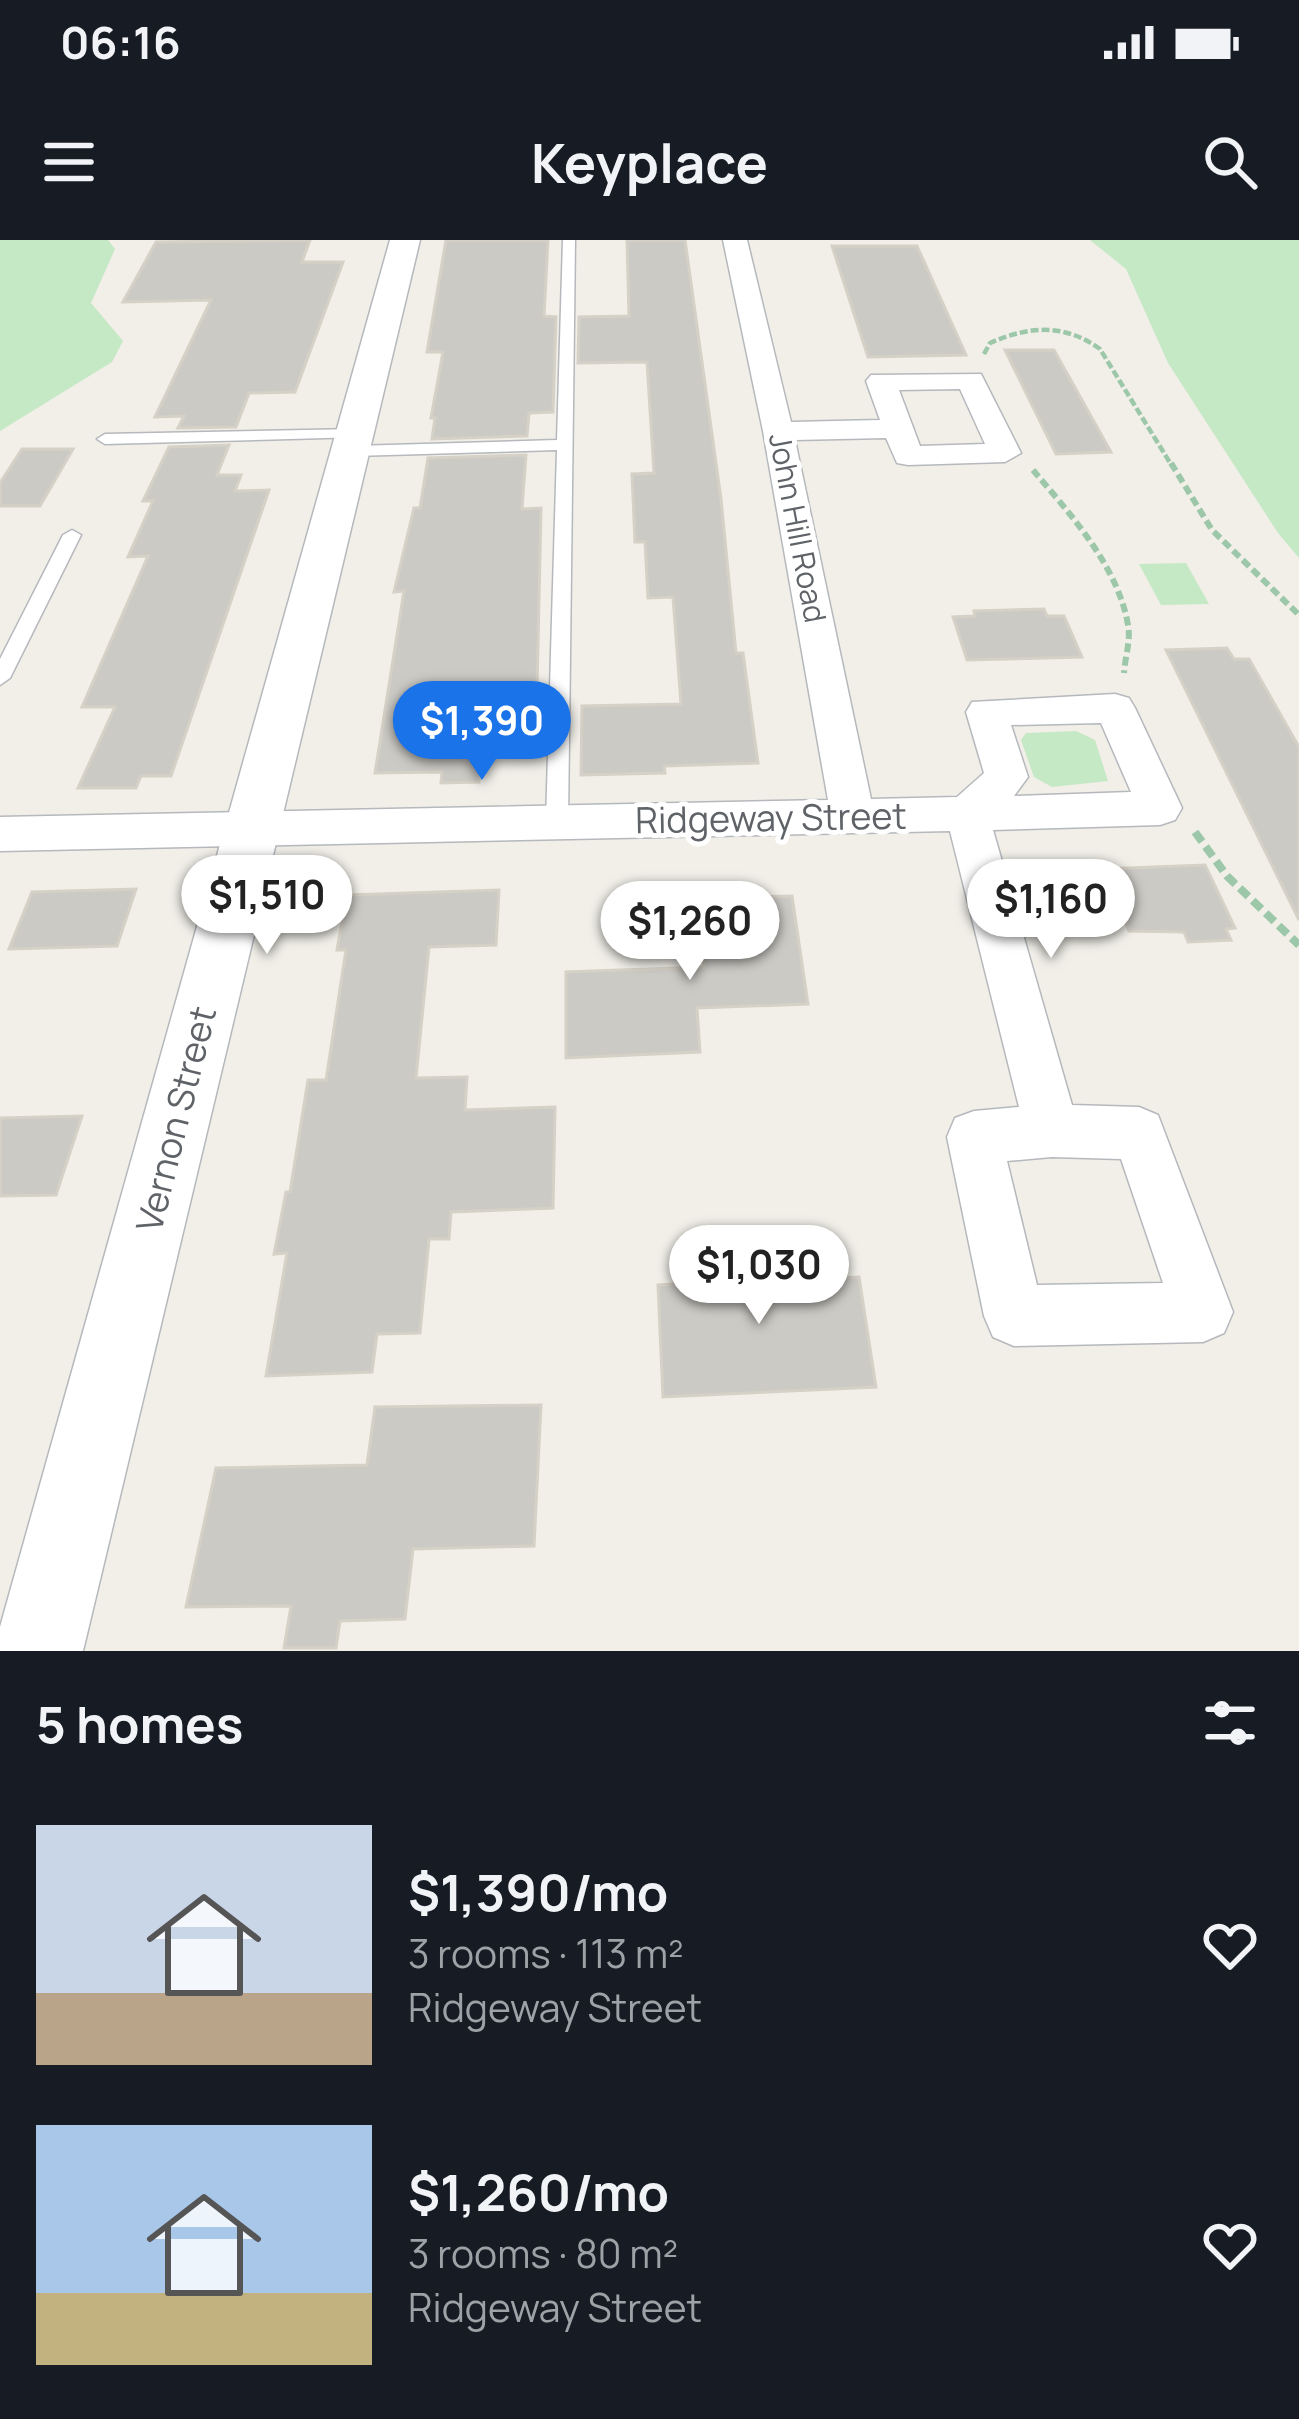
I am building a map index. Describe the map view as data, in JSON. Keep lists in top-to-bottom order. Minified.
{"streets":{"street":["John Hill Road","Ridgeway Street","Vernon Street"]},"crossings":[["John Hill Road","Ridgeway Street"],["Ridgeway Street","Vernon Street"]],"page":{"status":"06:16","header":"Keyplace","price":["$1,390","$1,510","$1,160","$1,260","$1,030"],"heading":"5 homes","list":[{"name":"$1,390/mo","note":"3 rooms · 113 m² · Ridgeway Street"},{"name":"$1,260/mo","note":"3 rooms · 80 m² · Ridgeway Street"}]}}
